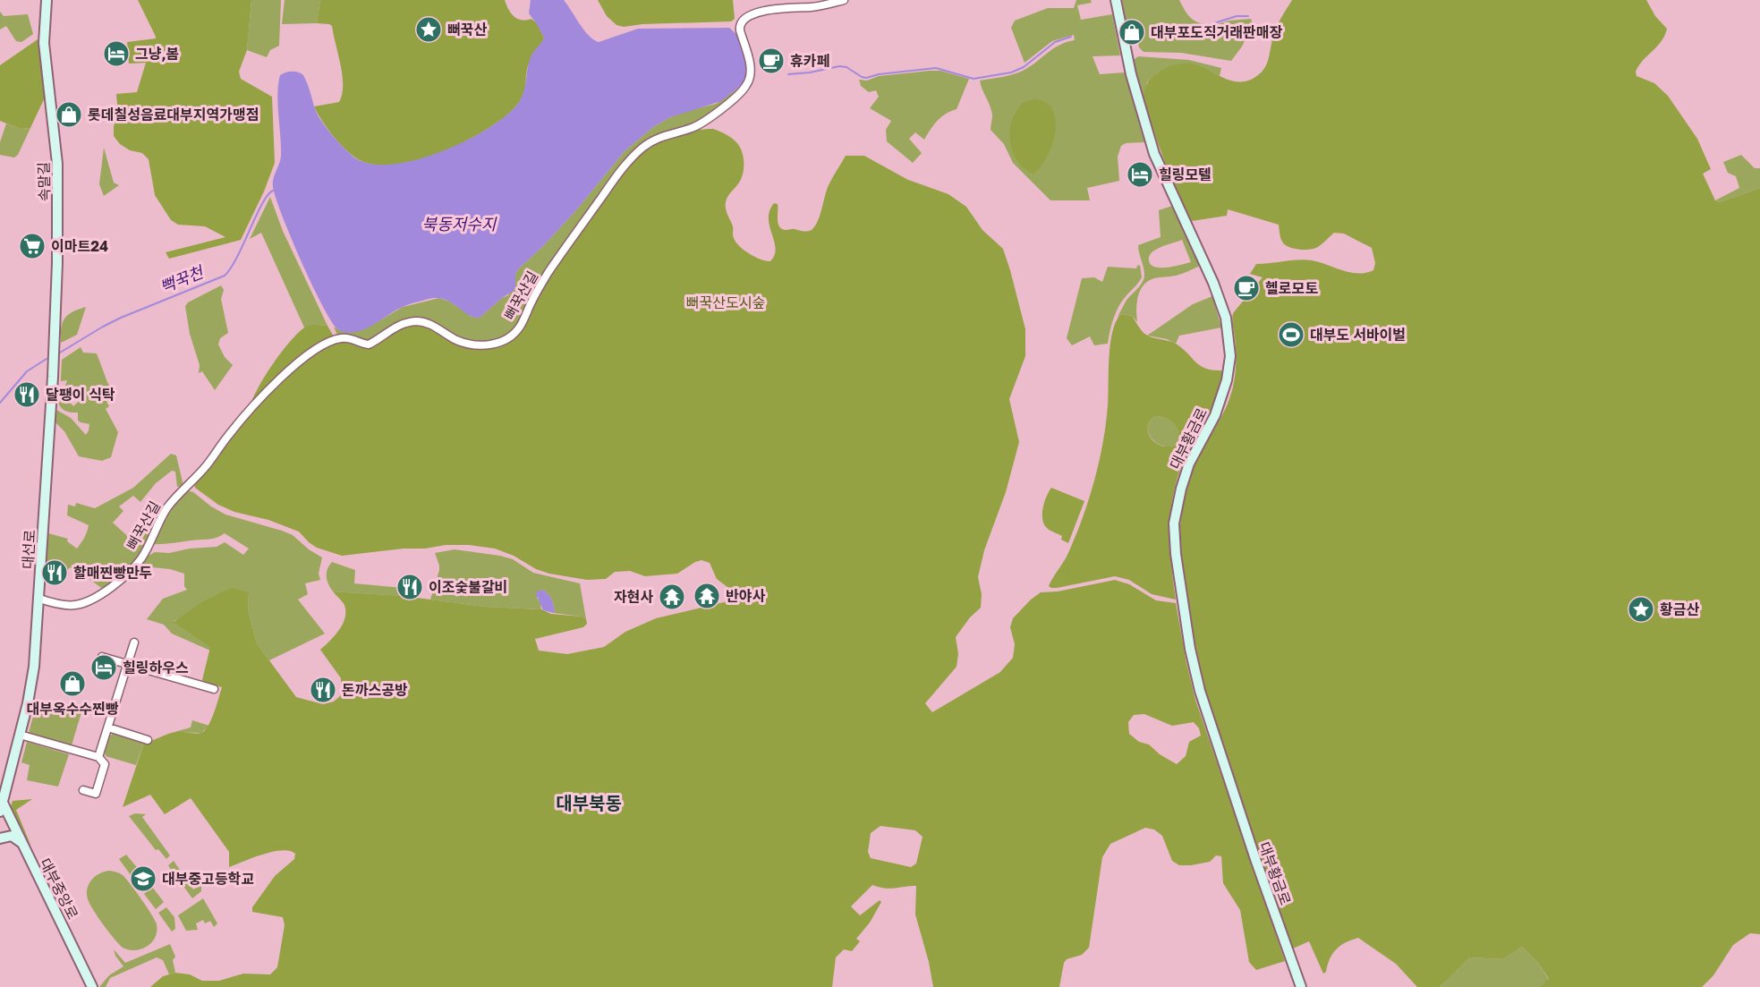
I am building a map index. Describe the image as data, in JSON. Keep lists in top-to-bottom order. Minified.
{"streets":{"street":["속말길","뻐꾹산길","대부황금로","대선로","대부중앙로"]},"crossings":[["속말길","대선로"],["뻐꾹산길","대선로"],["대선로","대부중앙로"]],"districts":["대부북동"],"water":["북동저수지","뻑꾹천"],"parks":["뻐꾹산도시숲"],"places":{"place":["뻐꾹산","황금산"],"shop":["대부포도직거래판매장","롯데칠성음료대부지역가맹점","대부옥수수찐빵"],"hotel":["그냥,봄","힐링모텔","힐링하우스"],"cafe":["휴카페","헬로모토"],"supermarket":["이마트24"],"sports":["대부도 서바이벌"],"restaurant":["달팽이 식탁","할매찐빵만두","이조숯불갈비","돈까스공방"],"temple":["반야사","자현사"],"school or university":["대부중고등학교"]}}
